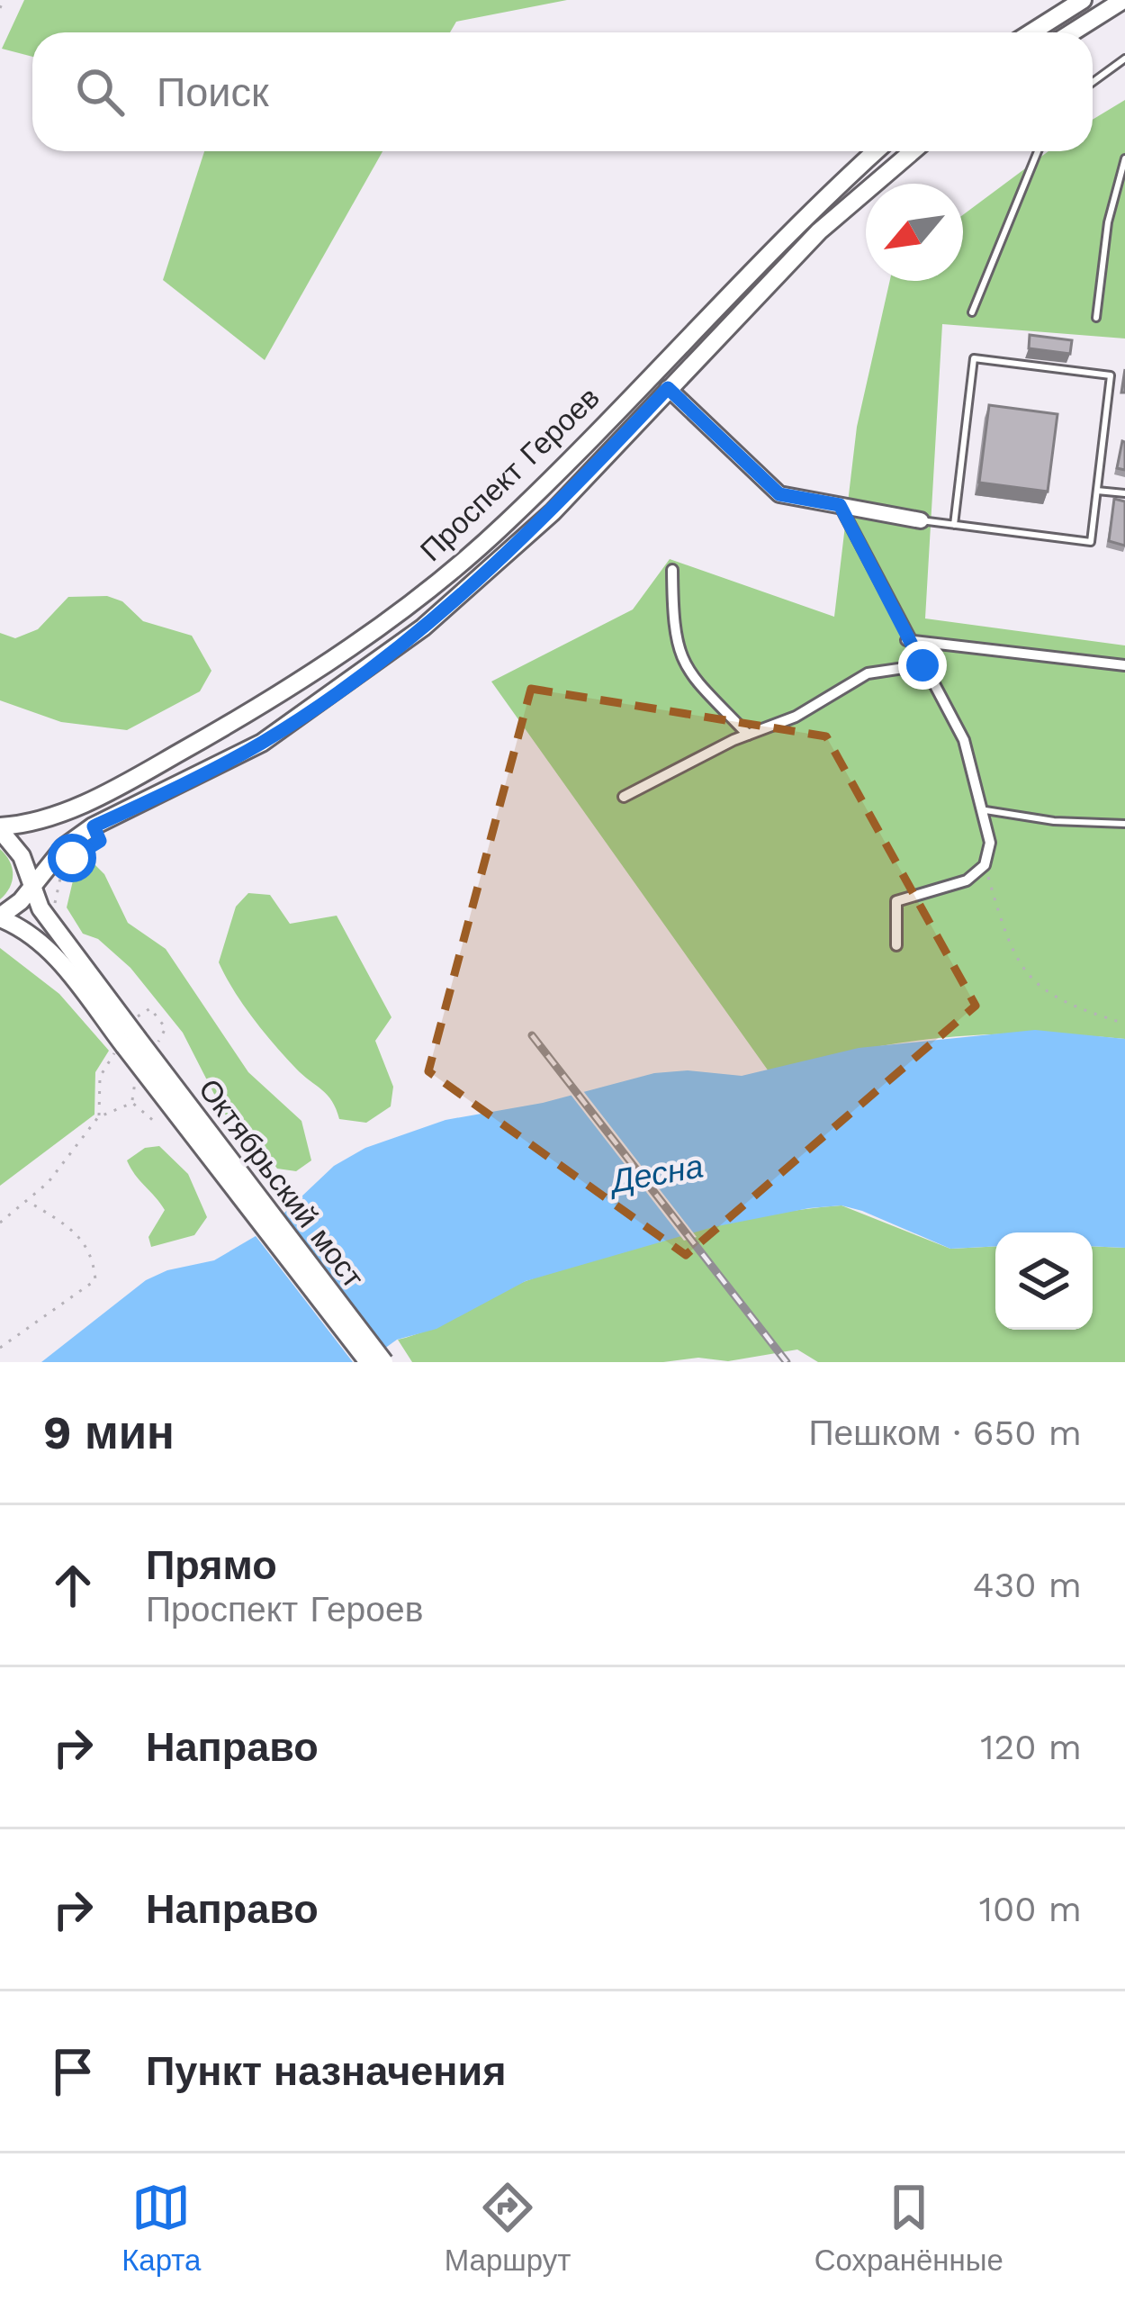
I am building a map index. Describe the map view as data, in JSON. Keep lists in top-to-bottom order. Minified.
{"streets":{"main road":["Проспект Героев","Октябрьский мост"]},"water":["Десна"],"north":"bottom left","page":{"search":"Поиск","heading":["9 мин","Пешком · 650 m"],"list":[["Прямо","Проспект Героев","430 m"],["Направо","120 m"],["Направо","100 m"],"Пункт назначения"],"nav":["Карта","Маршрут","Сохранённые"]}}
